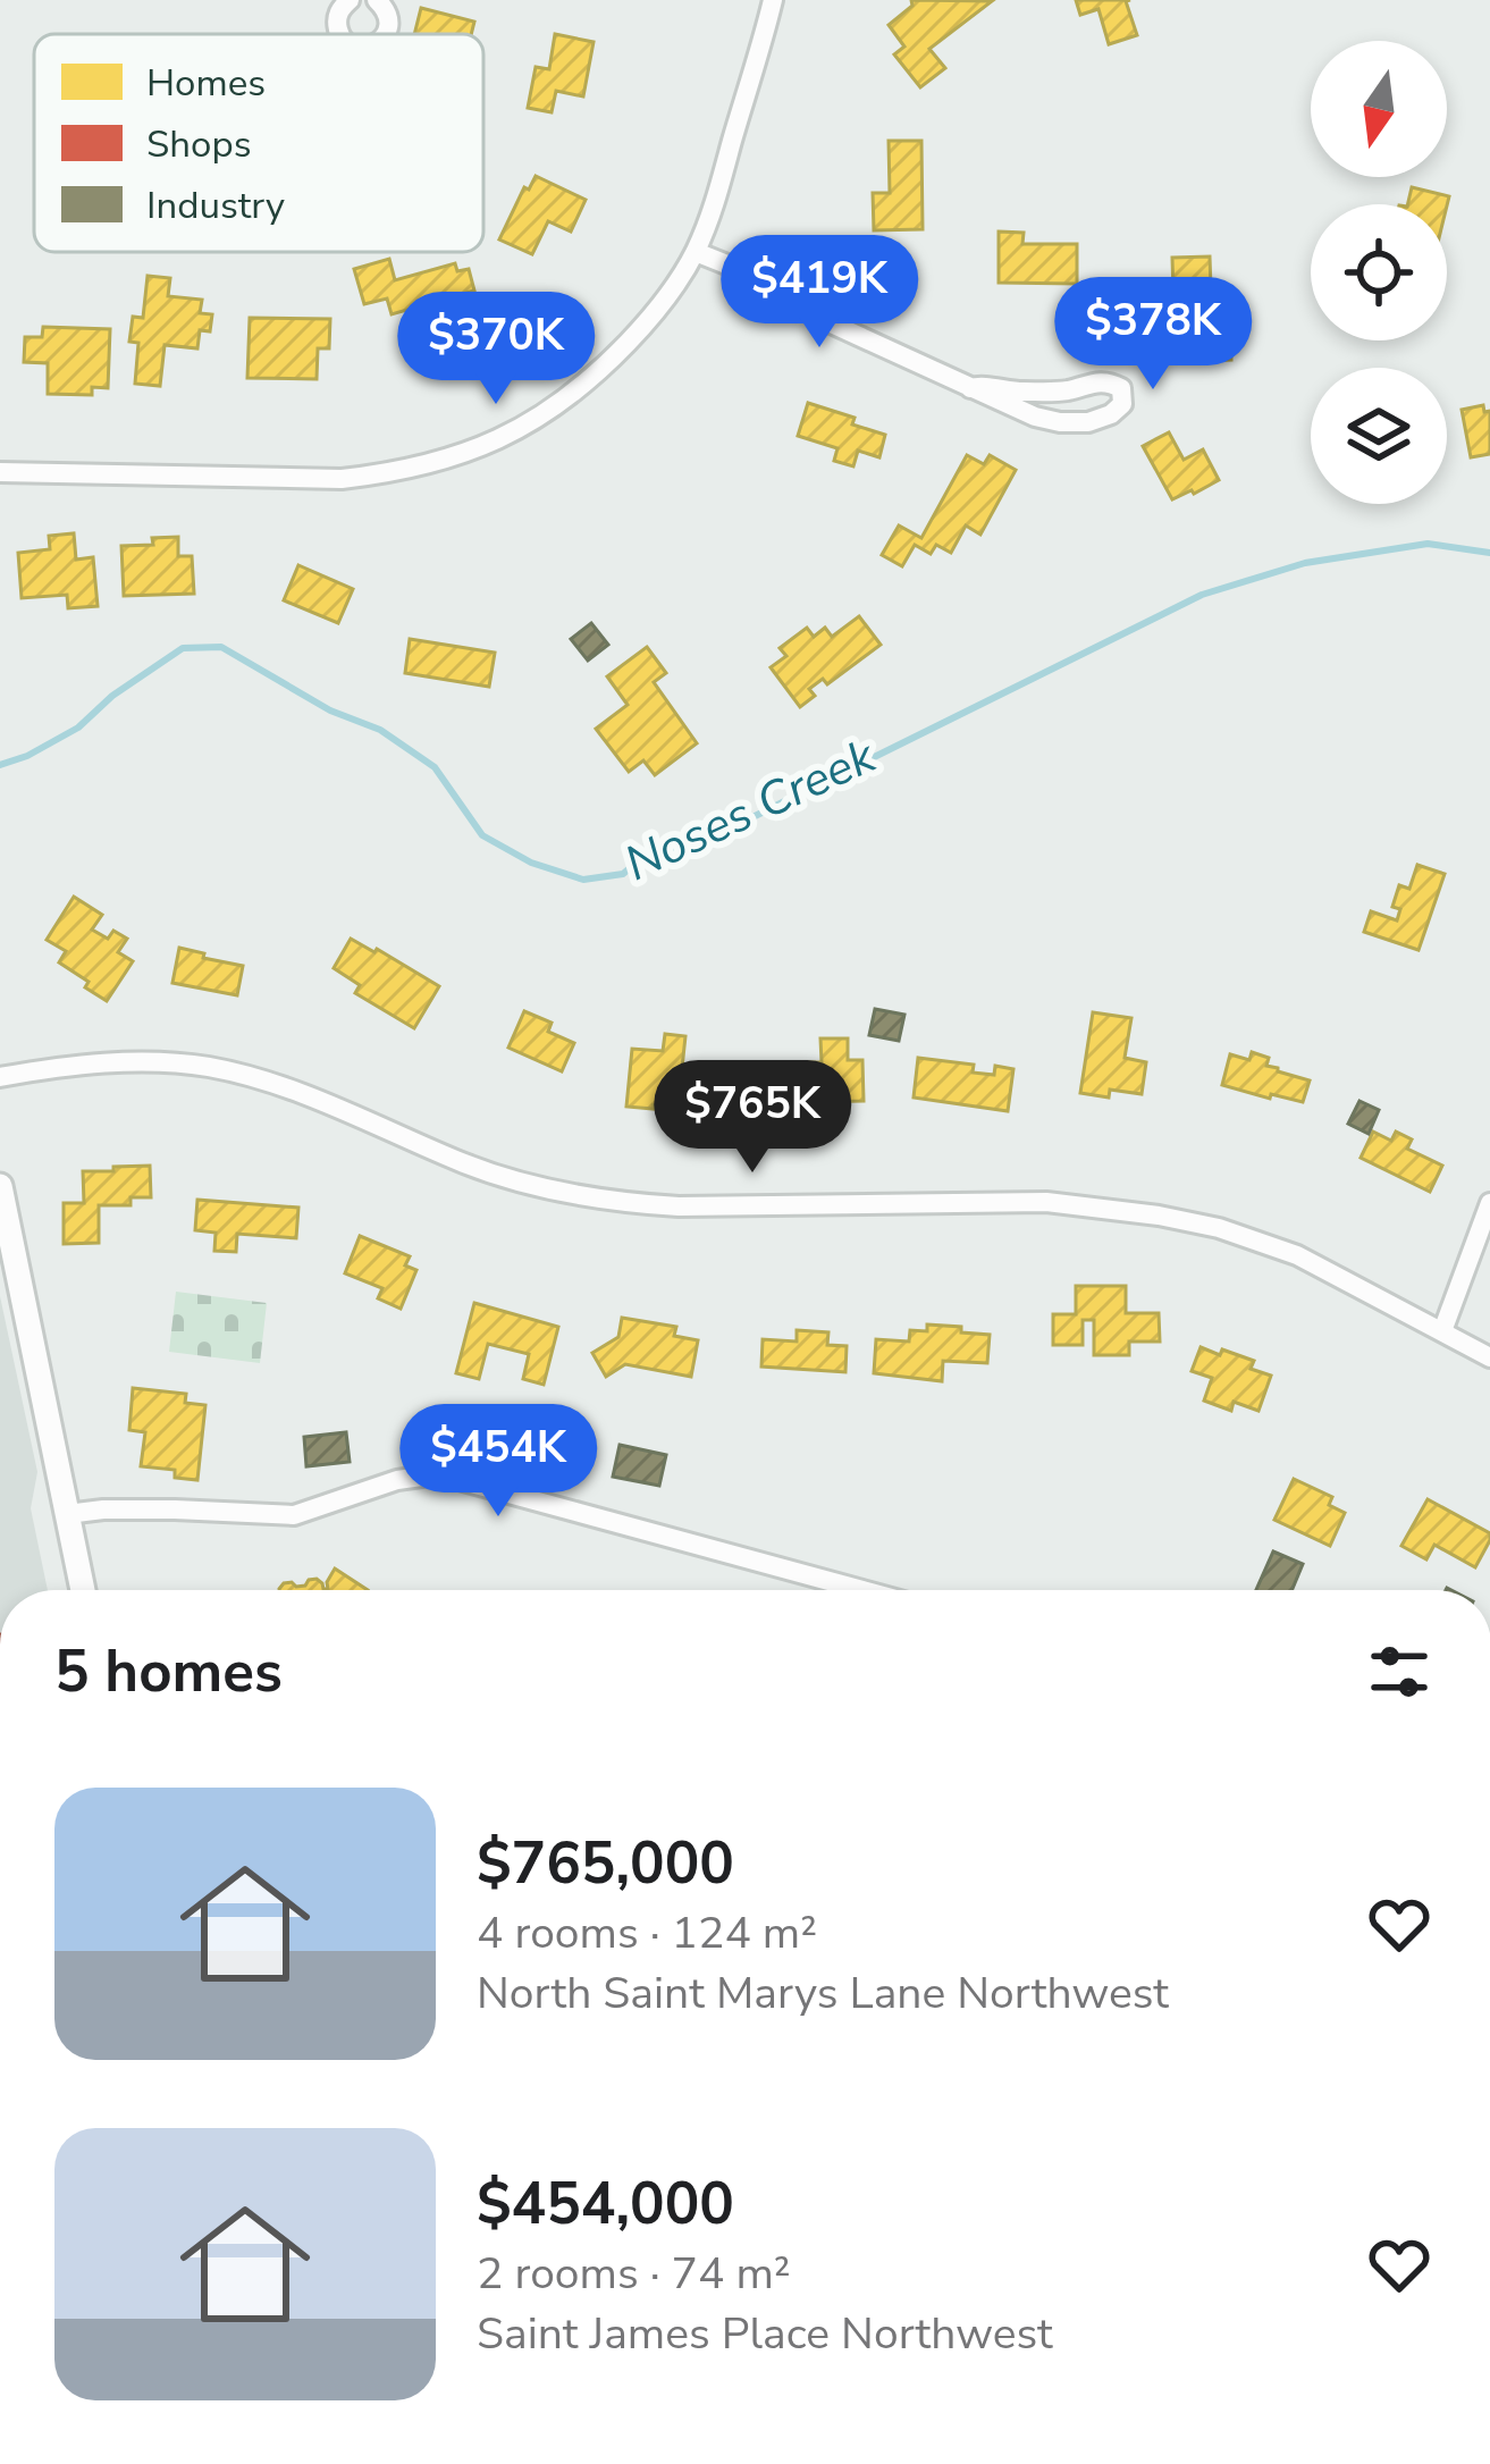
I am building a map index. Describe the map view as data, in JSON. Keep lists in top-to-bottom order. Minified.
{"water":["Noses Creek"],"legend":["Homes","Shops","Industry"],"north":"bottom","page":{"price":["$419K","$378K","$370K","$765K","$454K"],"heading":"5 homes","list":[{"name":"$765,000","note":"4 rooms · 124 m² · North Saint Marys Lane Northwest"},{"name":"$454,000","note":"2 rooms · 74 m² · Saint James Place Northwest"}]}}
